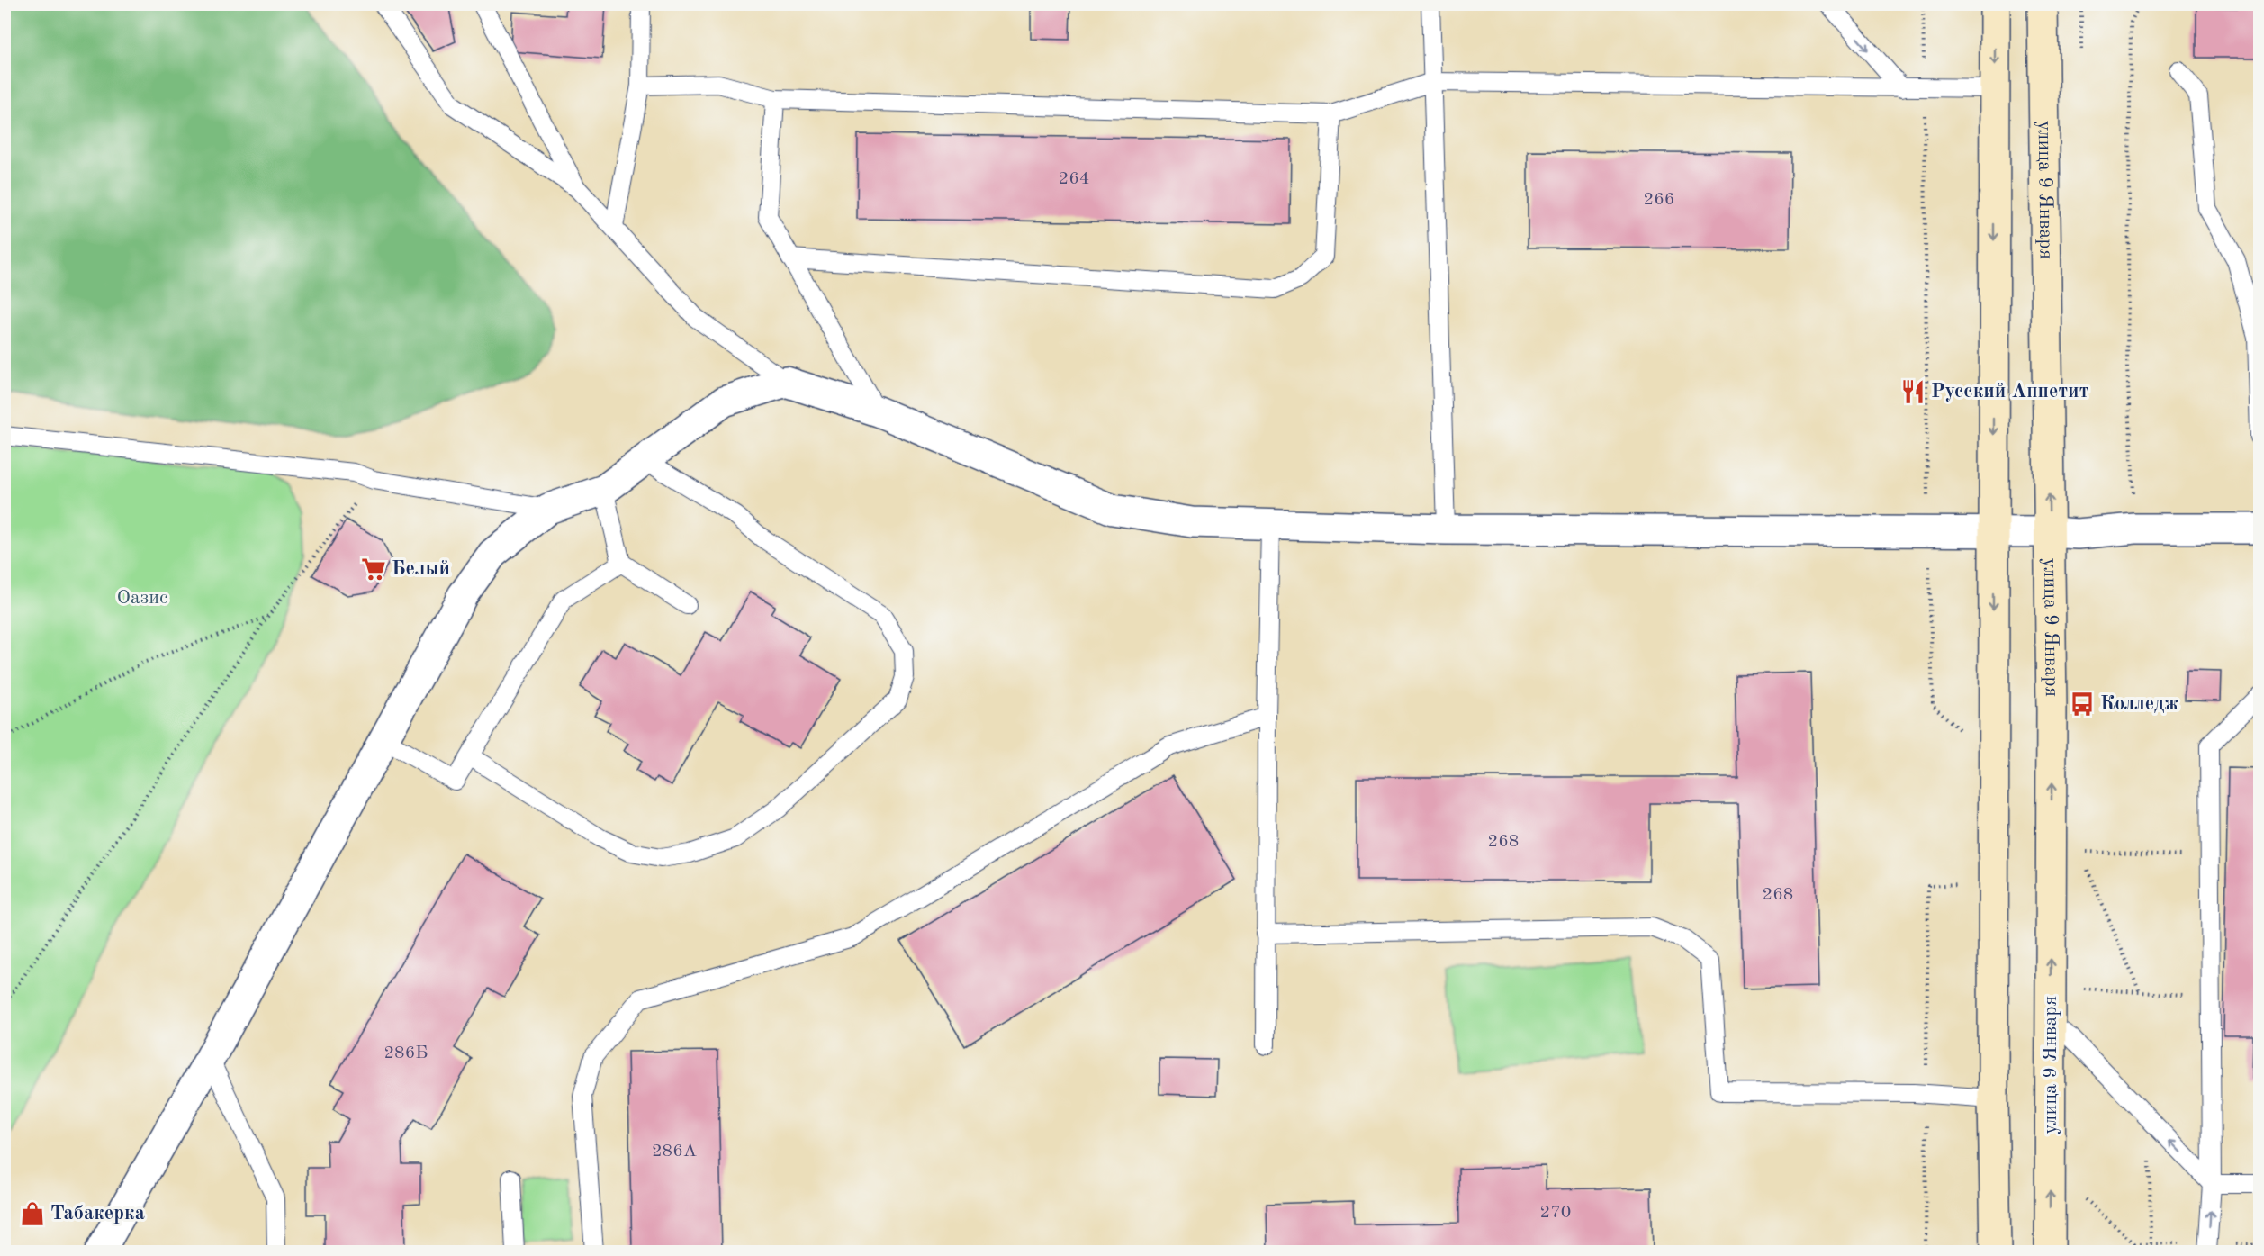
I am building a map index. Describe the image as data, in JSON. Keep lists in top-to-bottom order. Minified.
{"streets":{"main road":["улица 9 Января"]},"parks":["Оазис"],"places":{"restaurant":["Русский Аппетит"],"supermarket":["Белый"],"bus stop":["Колледж"],"shop":["Табакерка"]},"house_numbers":["264","266","268","268","286Б","286А","270"]}
